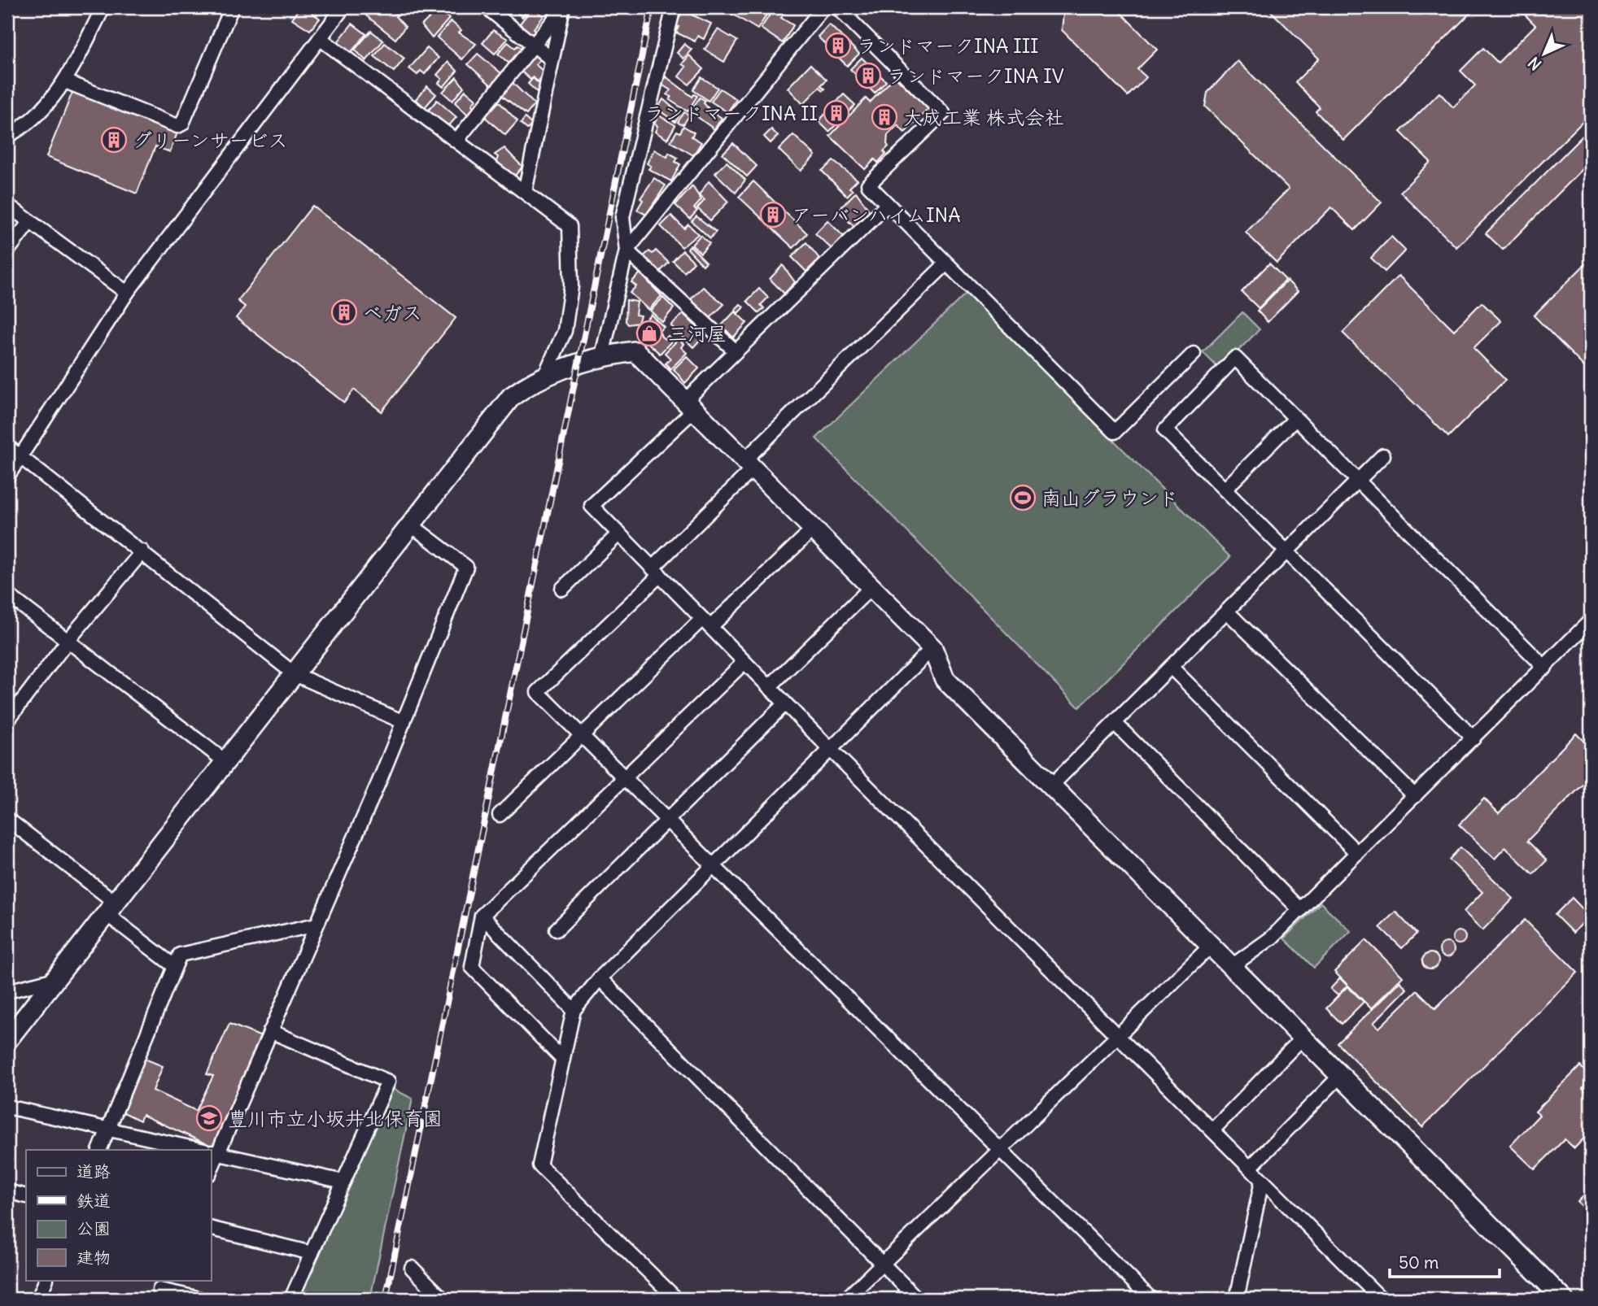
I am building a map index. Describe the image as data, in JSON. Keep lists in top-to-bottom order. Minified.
{"places":{"building":["ランドマークINA III","ランドマークINA IV","ランドマークINA II","大成工業 株式会社","グリーンサービス","アーバンハイムINA","ベガス"],"shop":["三河屋"],"sports":["南山グラウンド"],"school or university":["豊川市立小坂井北保育園"]},"legend":["道路","鉄道","公園","建物"],"scale_bar":"50 m","north":"bottom left"}
